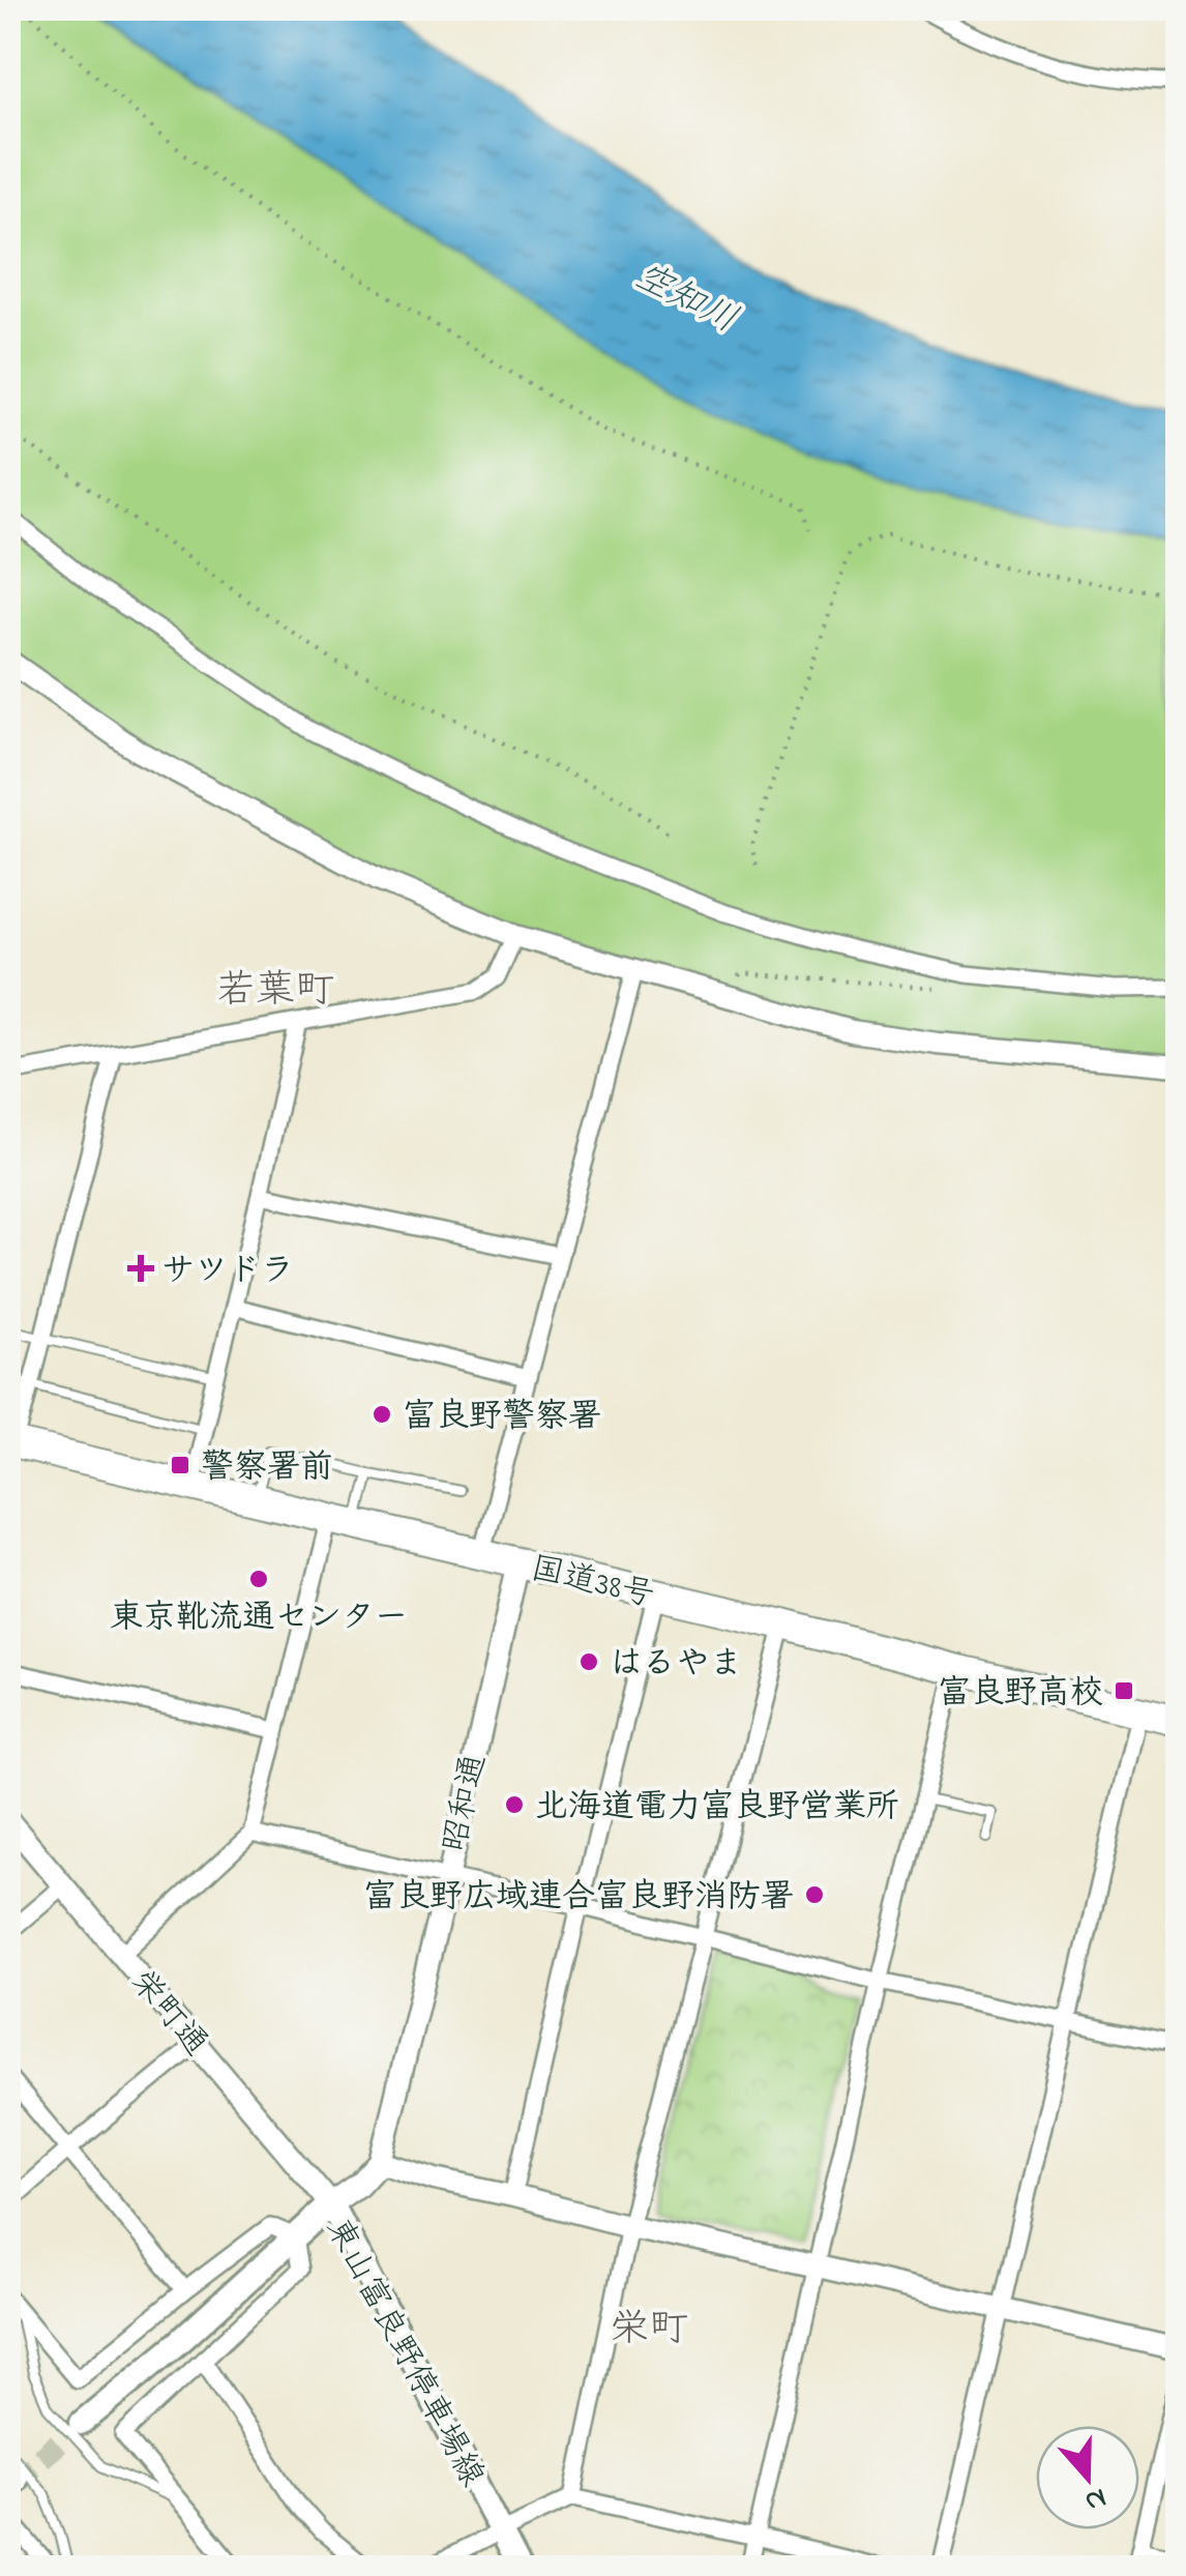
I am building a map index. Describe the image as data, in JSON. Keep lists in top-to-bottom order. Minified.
{"streets":{"highway":["国道38号"],"main road":["東山富良野停車場線"],"street":["昭和通","栄町通"]},"crossings":[["国道38号","昭和通"],["栄町通","東山富良野停車場線"]],"districts":["若葉町","栄町"],"water":["空知川"],"places":{"health":["サツドラ"],"other":["富良野警察署","東京靴流通センター","はるやま","北海道電力富良野営業所","富良野広域連合富良野消防署"],"transit":["警察署前","富良野高校"]},"north":"bottom"}
